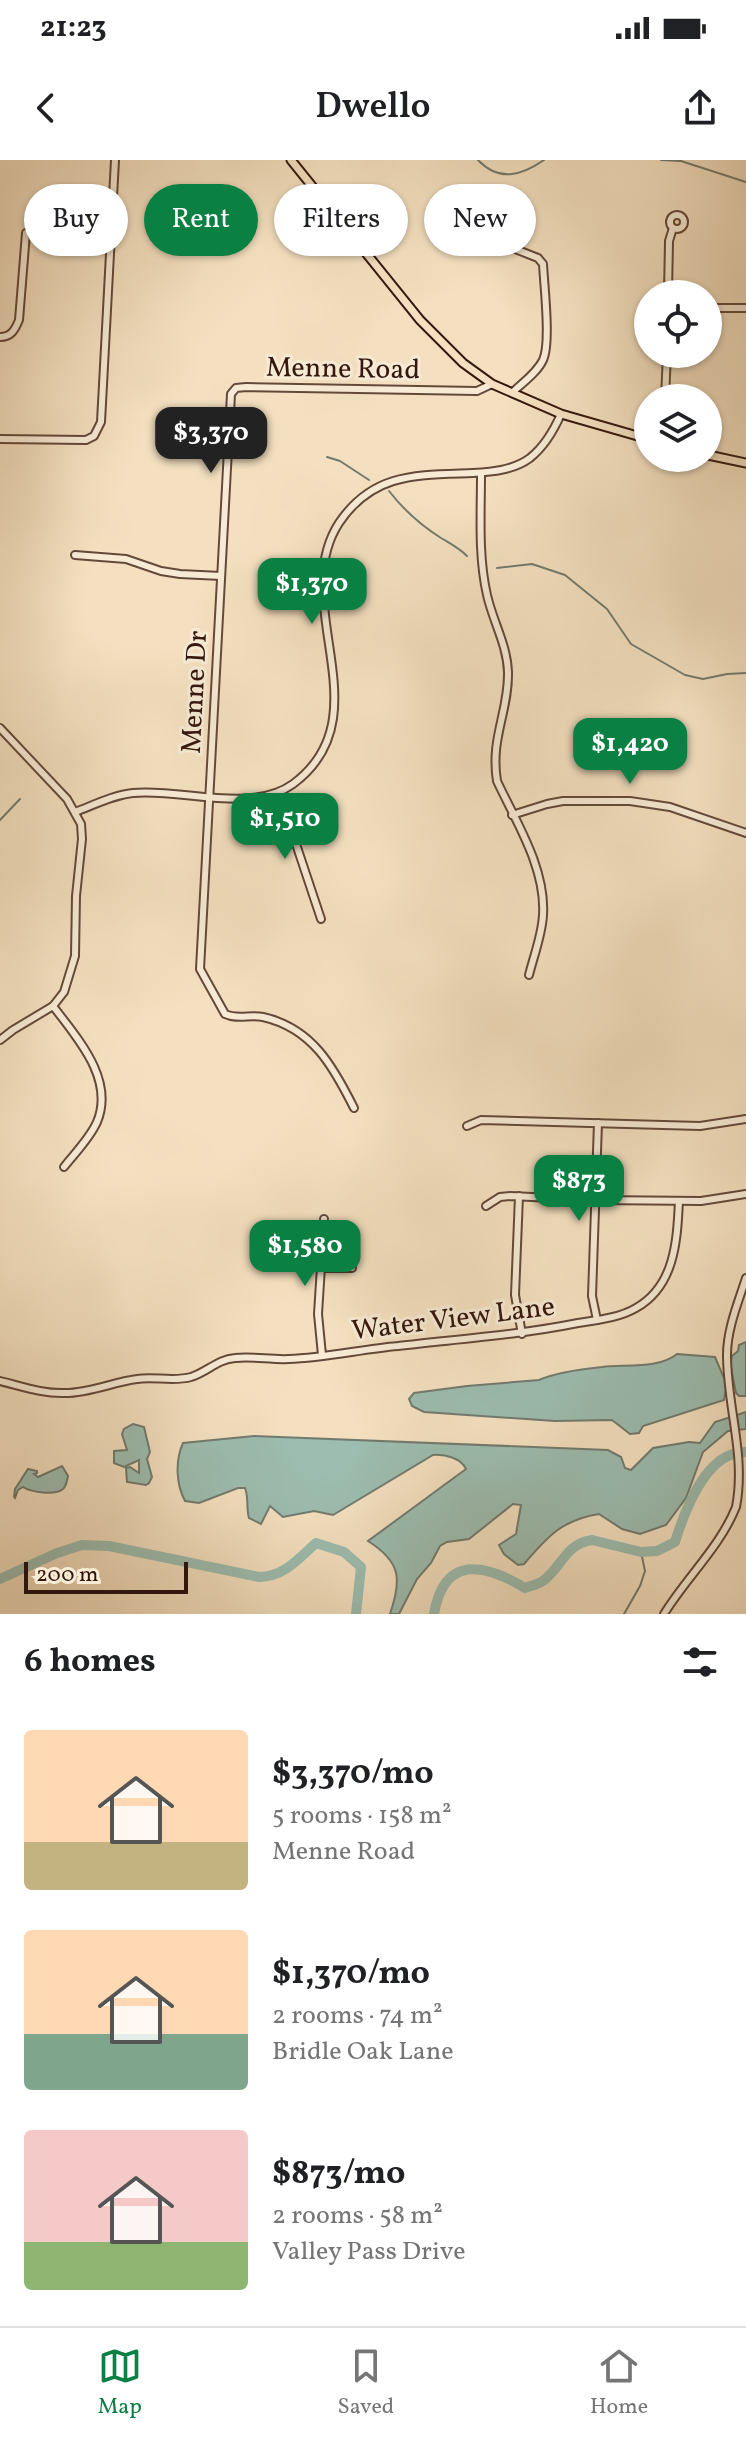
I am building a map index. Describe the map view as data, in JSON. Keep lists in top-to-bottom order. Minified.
{"streets":{"street":["Menne Road","Menne Dr","Water View Lane"]},"crossings":[["Menne Road","Menne Dr"]],"scale_bar":"200 m","page":{"status":"21:23","header":"Dwello","chip":["Buy","Rent","Filters","New"],"price":["$3,370","$1,370","$1,420","$1,510","$873","$1,580"],"scale":"200 m","heading":"6 homes","list":[{"name":"$3,370/mo","note":"5 rooms · 158 m² · Menne Road"},{"name":"$1,370/mo","note":"2 rooms · 74 m² · Bridle Oak Lane"},{"name":"$873/mo","note":"2 rooms · 58 m² · Valley Pass Drive"}],"tabs":["Map","Saved","Home"]}}
